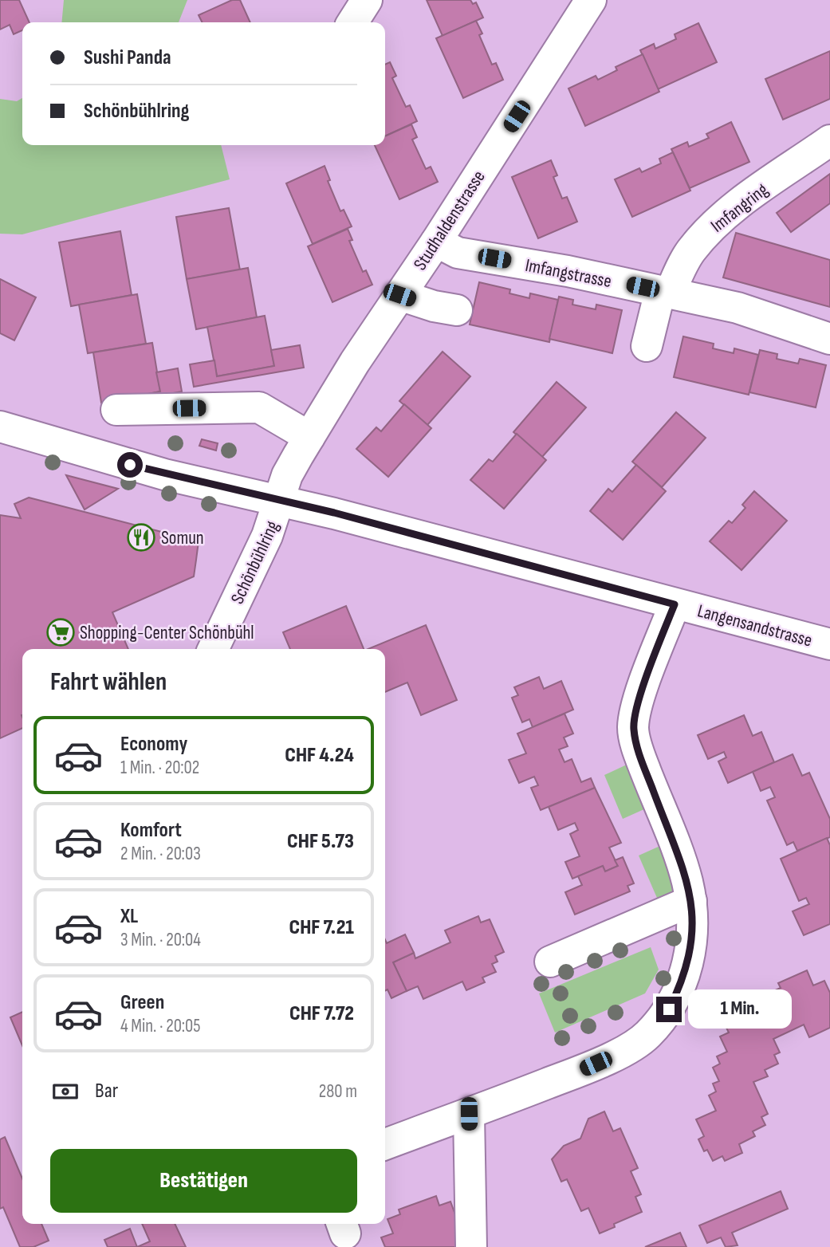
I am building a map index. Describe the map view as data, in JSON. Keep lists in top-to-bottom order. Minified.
{"streets":{"street":["Imfangring","Studhaldenstrasse","Imfangstrasse","Schönbühlring","Langensandstrasse"]},"crossings":[["Imfangring","Imfangstrasse"],["Studhaldenstrasse","Imfangstrasse"],["Studhaldenstrasse","Schönbühlring"],["Studhaldenstrasse","Langensandstrasse"],["Schönbühlring","Langensandstrasse"]],"places":{"restaurant":["Somun"],"supermarket":["Shopping-Center Schönbühl"]},"page":{"banner":["Sushi Panda","Schönbühlring"],"heading":"Fahrt wählen","list":[{"name":"Economy","note":"1 Min. · 20:02","value":"CHF 4.24"},{"name":"Komfort","note":"2 Min. · 20:03","value":"CHF 5.73"},{"name":"XL","note":"3 Min. · 20:04","value":"CHF 7.21"},{"name":"Green","note":"4 Min. · 20:05","value":"CHF 7.72"}],"bubble":"1 Min.","pay":["Bar","280 m"],"buttons":"Bestätigen"}}
